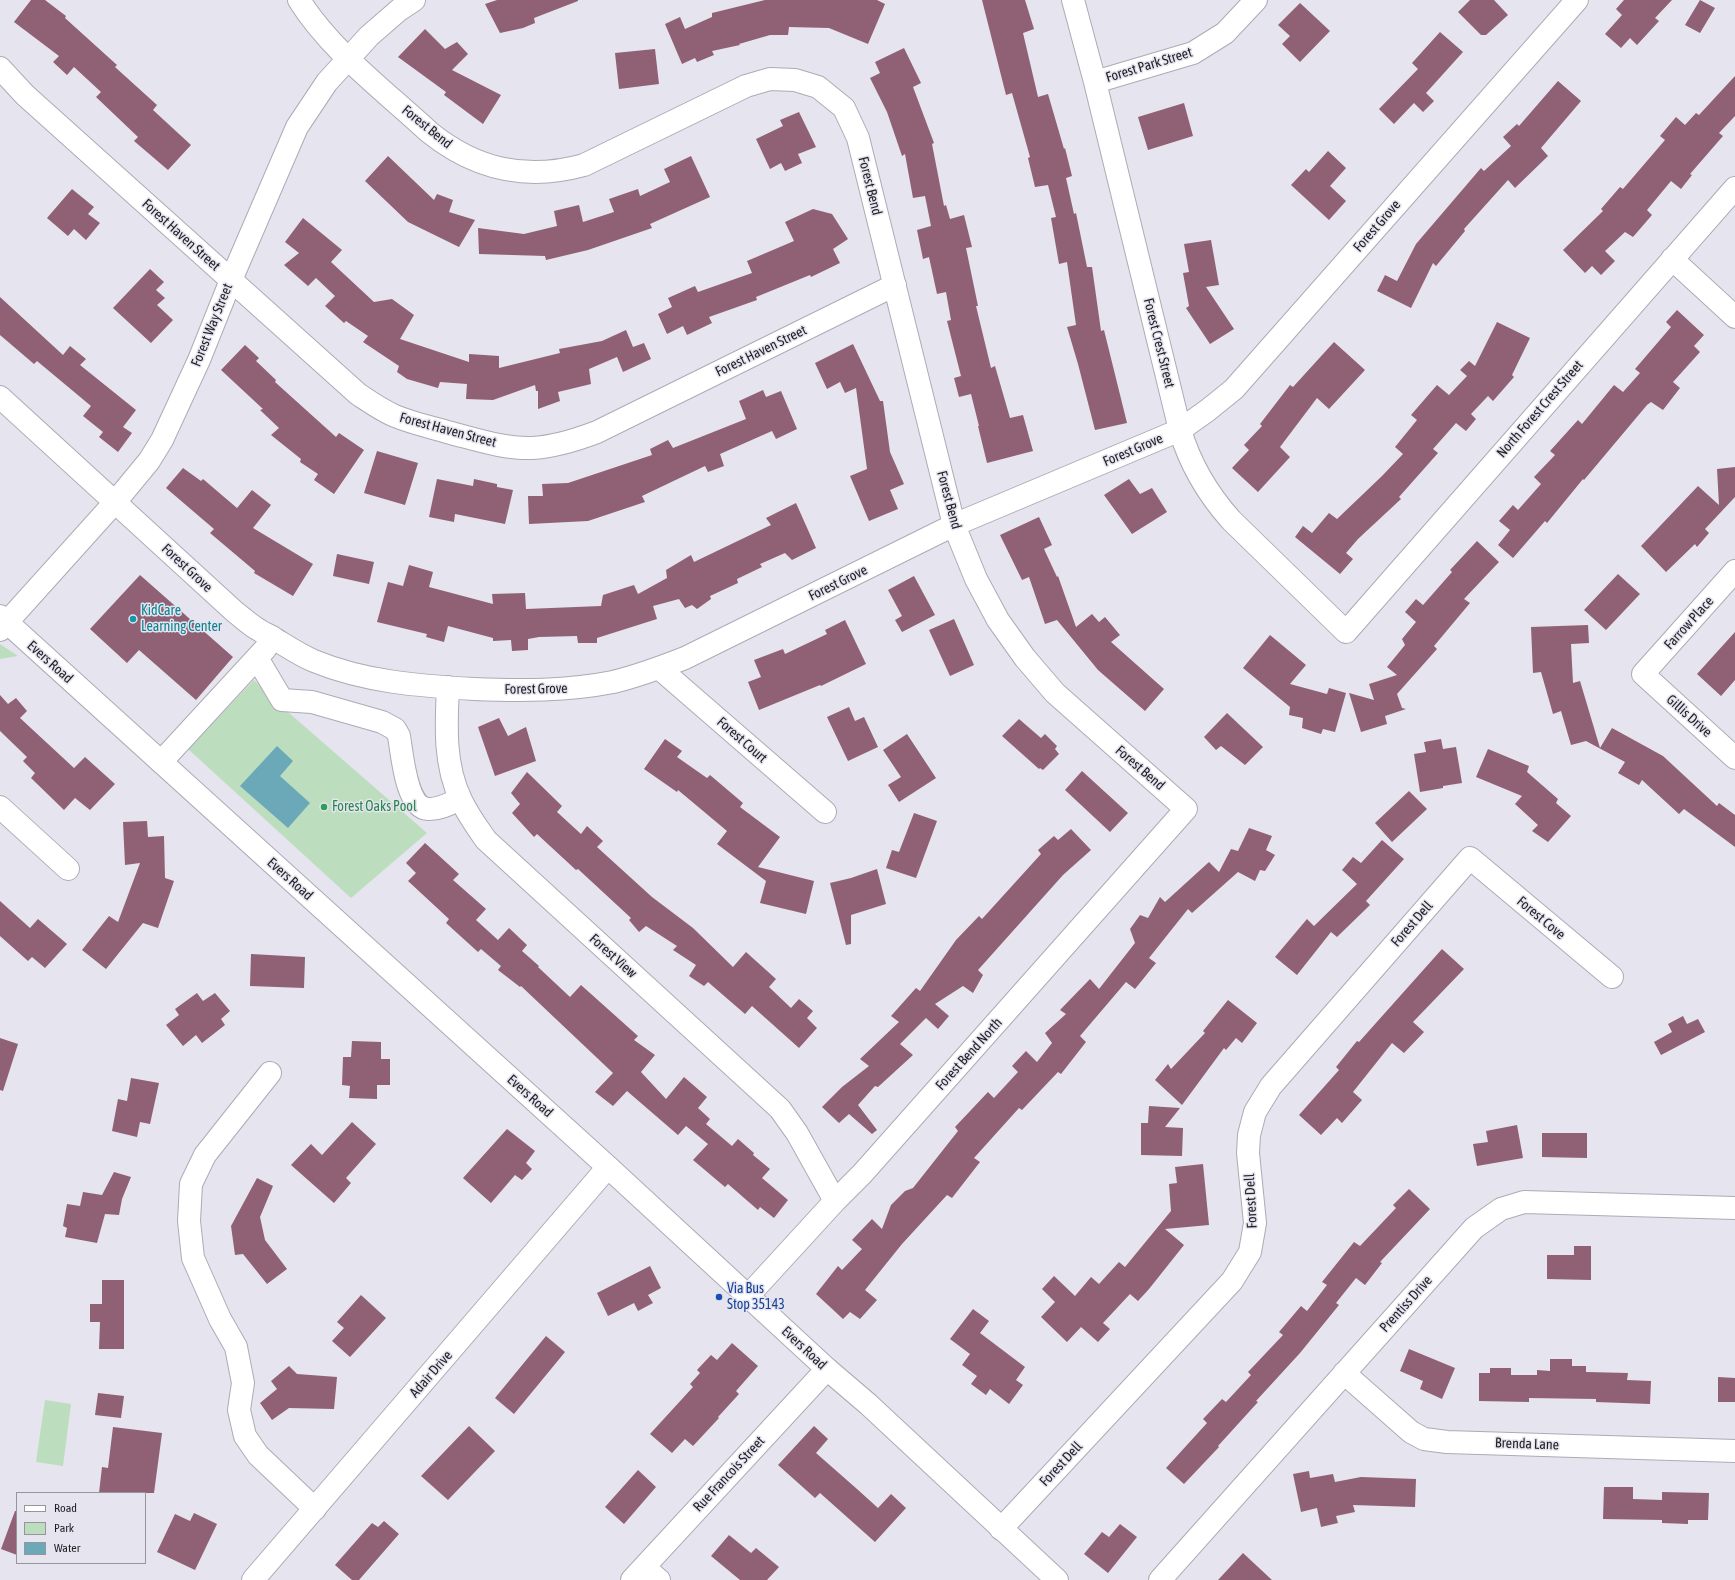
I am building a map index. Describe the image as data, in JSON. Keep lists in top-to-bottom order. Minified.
{"streets":{"street":["Forest Park Street","Forest Bend","Forest Grove","Forest Haven Street","Forest Way Street","Forest Crest Street","North Forest Crest Street","Farrow Place","Evers Road","Gillis Drive","Forest Court","Forest Cove","Forest Dell","Forest View","Forest Bend North","Prentiss Drive","Adair Drive","Brenda Lane","Rue Francois Street"]},"crossings":[["Forest Park Street","Forest Crest Street"],["Forest Bend","Forest Grove"],["Forest Bend","Forest Haven Street"],["Forest Bend","Forest Way Street"],["Forest Bend","Forest Bend North"],["Forest Grove","Forest Way Street"],["Forest Grove","Forest Crest Street"],["Forest Grove","Forest Court"],["Forest Grove","Forest View"],["Forest Haven Street","Forest Way Street"],["Forest Way Street","Evers Road"],["Forest Crest Street","North Forest Crest Street"],["Farrow Place","Gillis Drive"],["Evers Road","Forest Dell"],["Evers Road","Forest Bend North"],["Evers Road","Adair Drive"],["Evers Road","Rue Francois Street"],["Forest Cove","Forest Dell"],["Forest View","Forest Bend North"],["Prentiss Drive","Brenda Lane"]],"places":["KidCare Learning Center","Forest Oaks Pool","Via Bus Stop 35143"],"legend":["Road","Park","Water"]}
